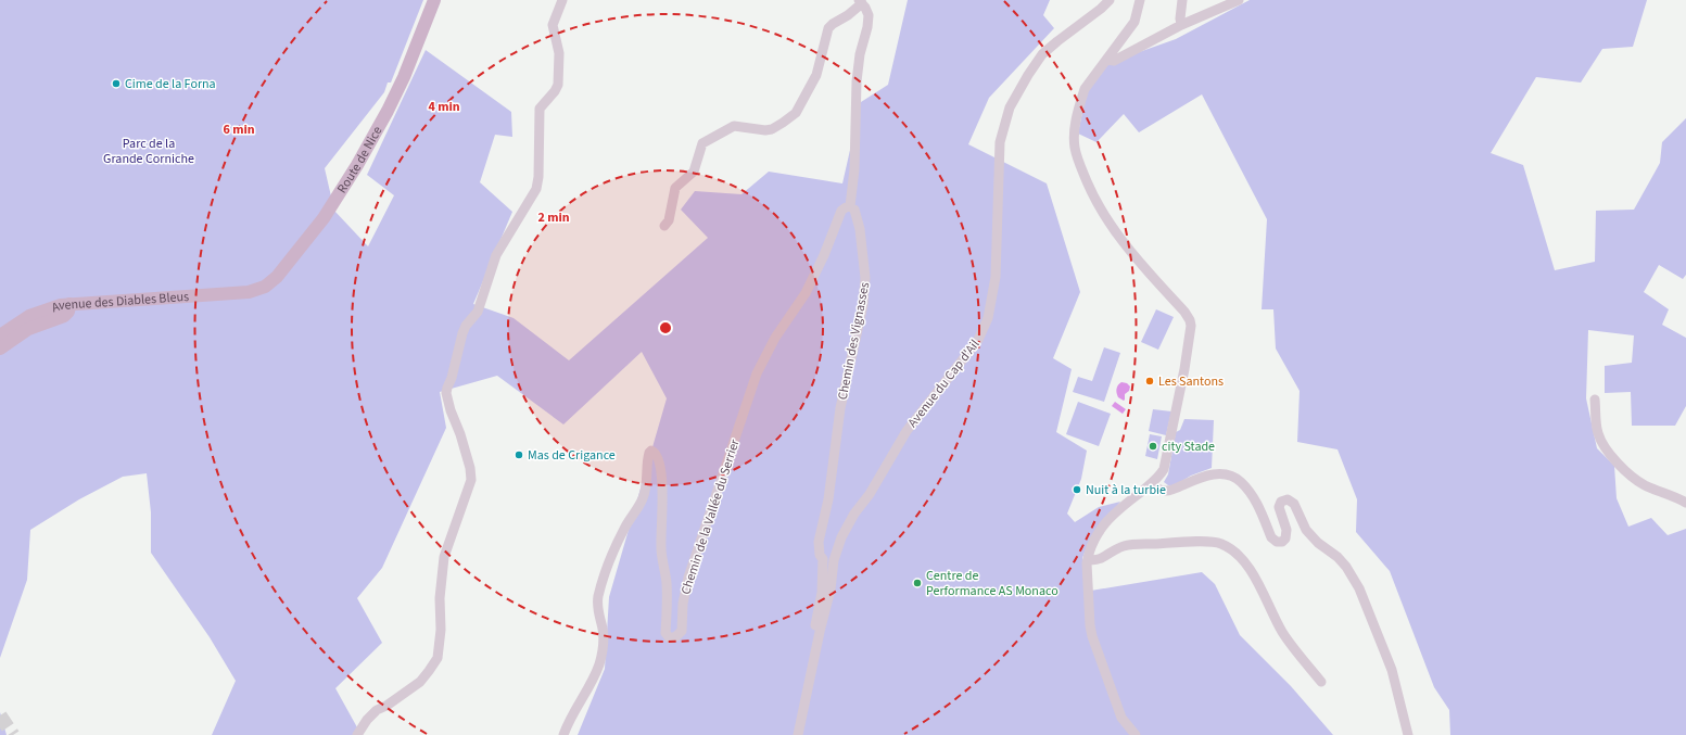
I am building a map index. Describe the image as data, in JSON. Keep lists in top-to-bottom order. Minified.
{"streets":{"main road":["Route de Nice","Avenue des Diables Bleus"],"street":["Chemin des Vignasses","Avenue du Cap d'Ail","Chemin de la Vallée du Serrier"]},"crossings":[["Route de Nice","Avenue des Diables Bleus"],["Chemin des Vignasses","Avenue du Cap d'Ail"],["Chemin des Vignasses","Chemin de la Vallée du Serrier"]],"parks":["Parc de la Grande Corniche"],"places":["Cime de la Forna","Les Santons","city Stade","Mas de Crigance","Nuit à la turbie","Centre de Performance AS Monaco"],"rings":["4 min","6 min","2 min"]}
